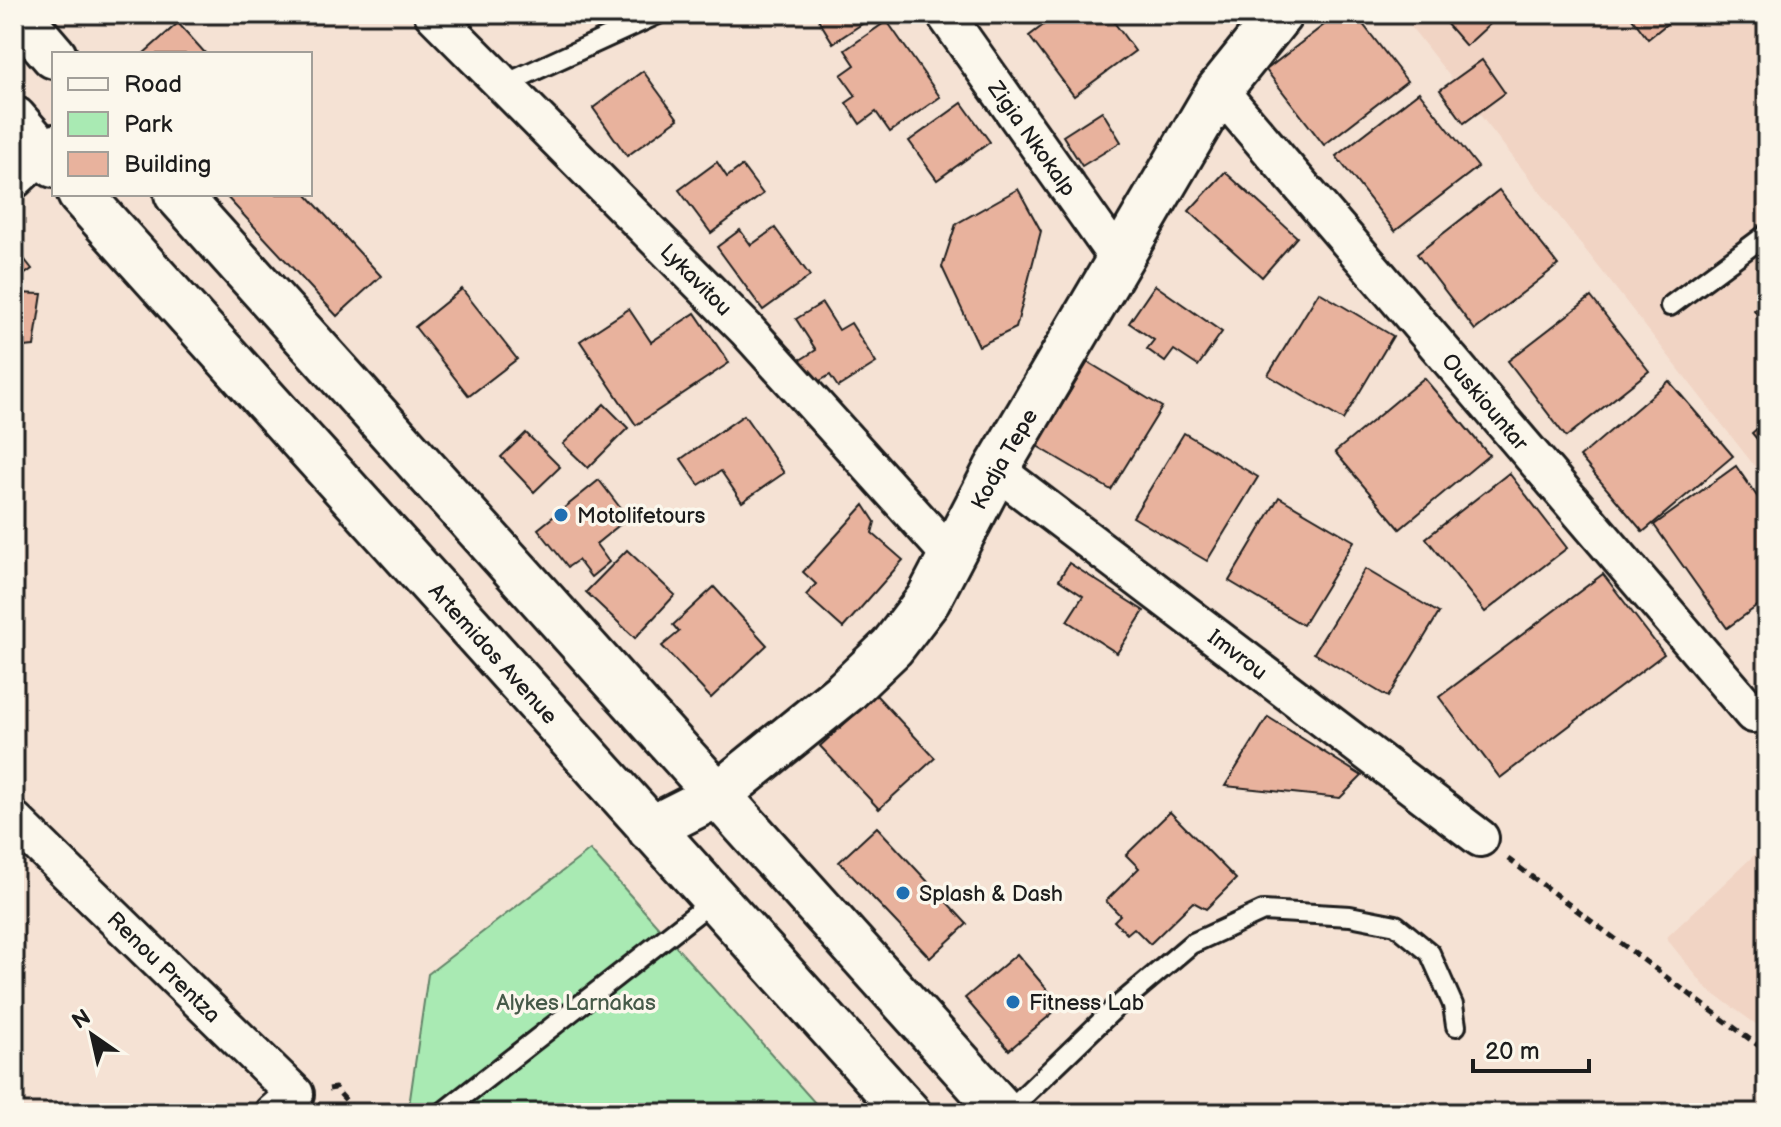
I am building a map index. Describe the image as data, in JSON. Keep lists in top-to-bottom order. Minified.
{"streets":{"main road":["Kodja Tepe","Artemidos Avenue"],"street":["Zigia Nkokalp","Lykavitou","Ouskiountar","Imvrou","Renou Prentza"]},"crossings":[["Zigia Nkokalp","Kodja Tepe"],["Lykavitou","Kodja Tepe"],["Ouskiountar","Kodja Tepe"],["Kodja Tepe","Artemidos Avenue"],["Kodja Tepe","Imvrou"]],"parks":["Alykes Larnakas"],"places":["Motolifetours","Splash & Dash","Fitness Lab"],"legend":["Road","Park","Building"],"scale_bar":"20 m","north":"top left"}
